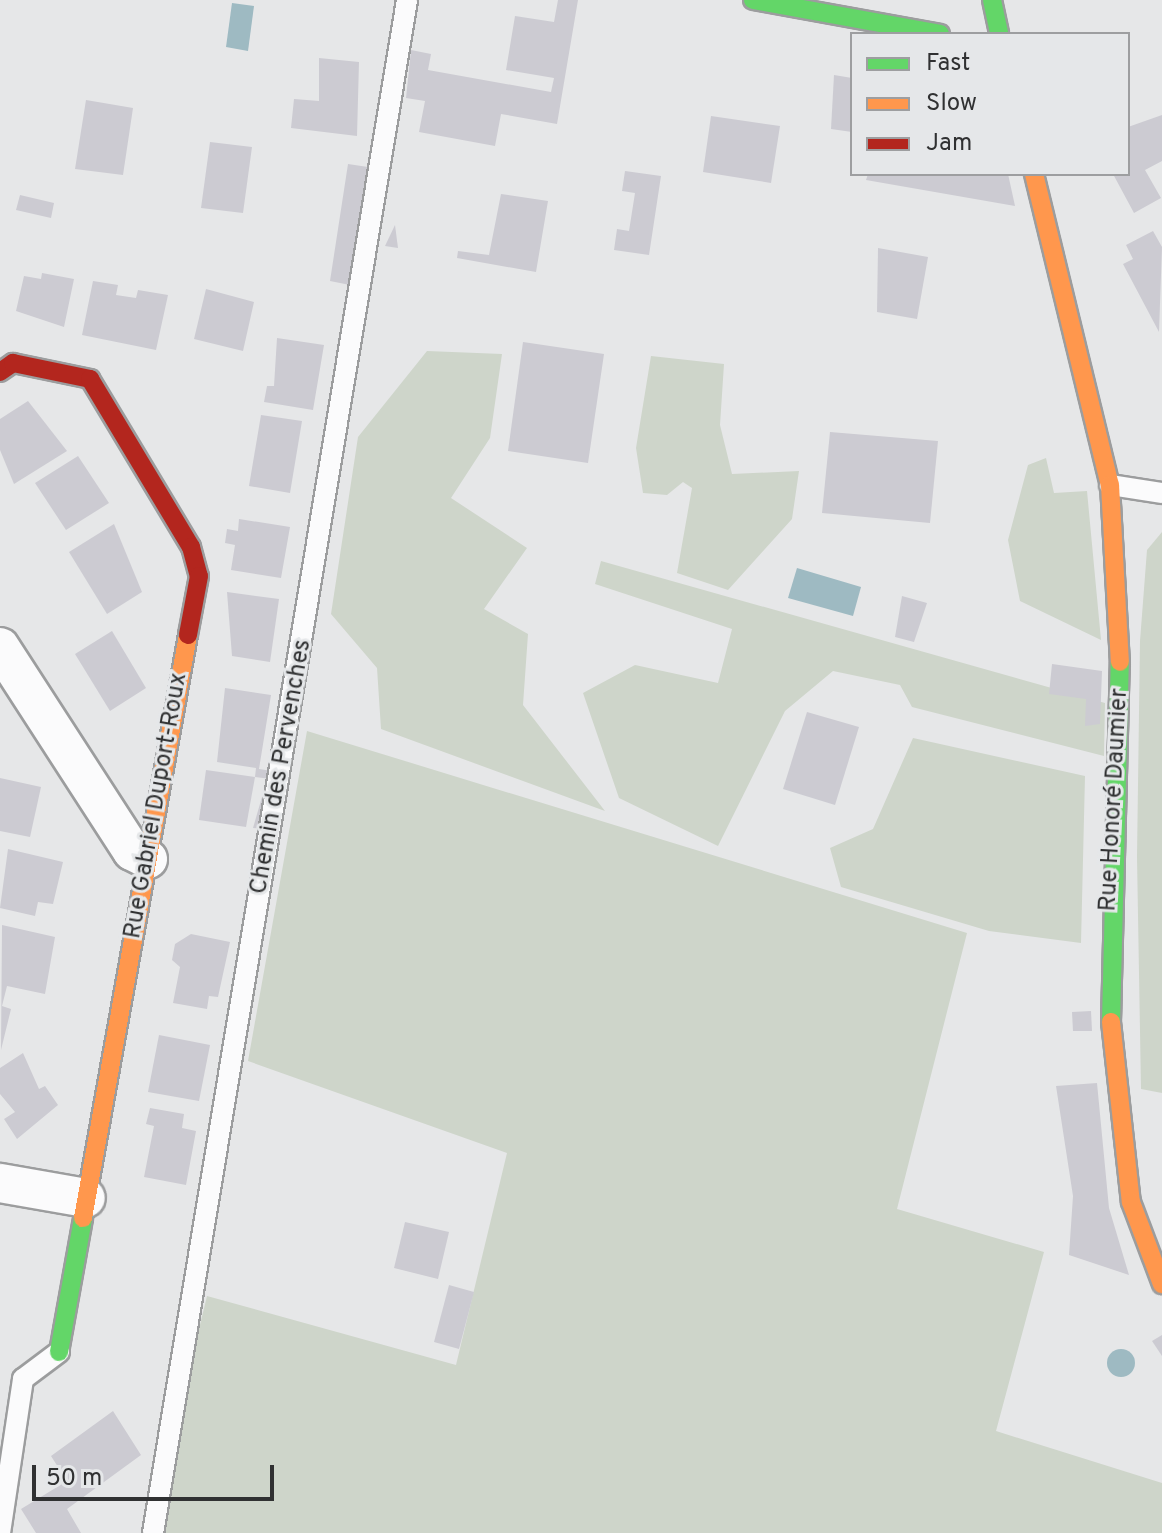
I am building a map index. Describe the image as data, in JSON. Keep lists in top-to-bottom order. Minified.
{"streets":{"street":["Rue Honoré Daumier","Rue Gabriel Duport-Roux"],"lane":["Chemin des Pervenches"]},"legend":["Fast","Slow","Jam"],"scale_bar":"50 m"}
